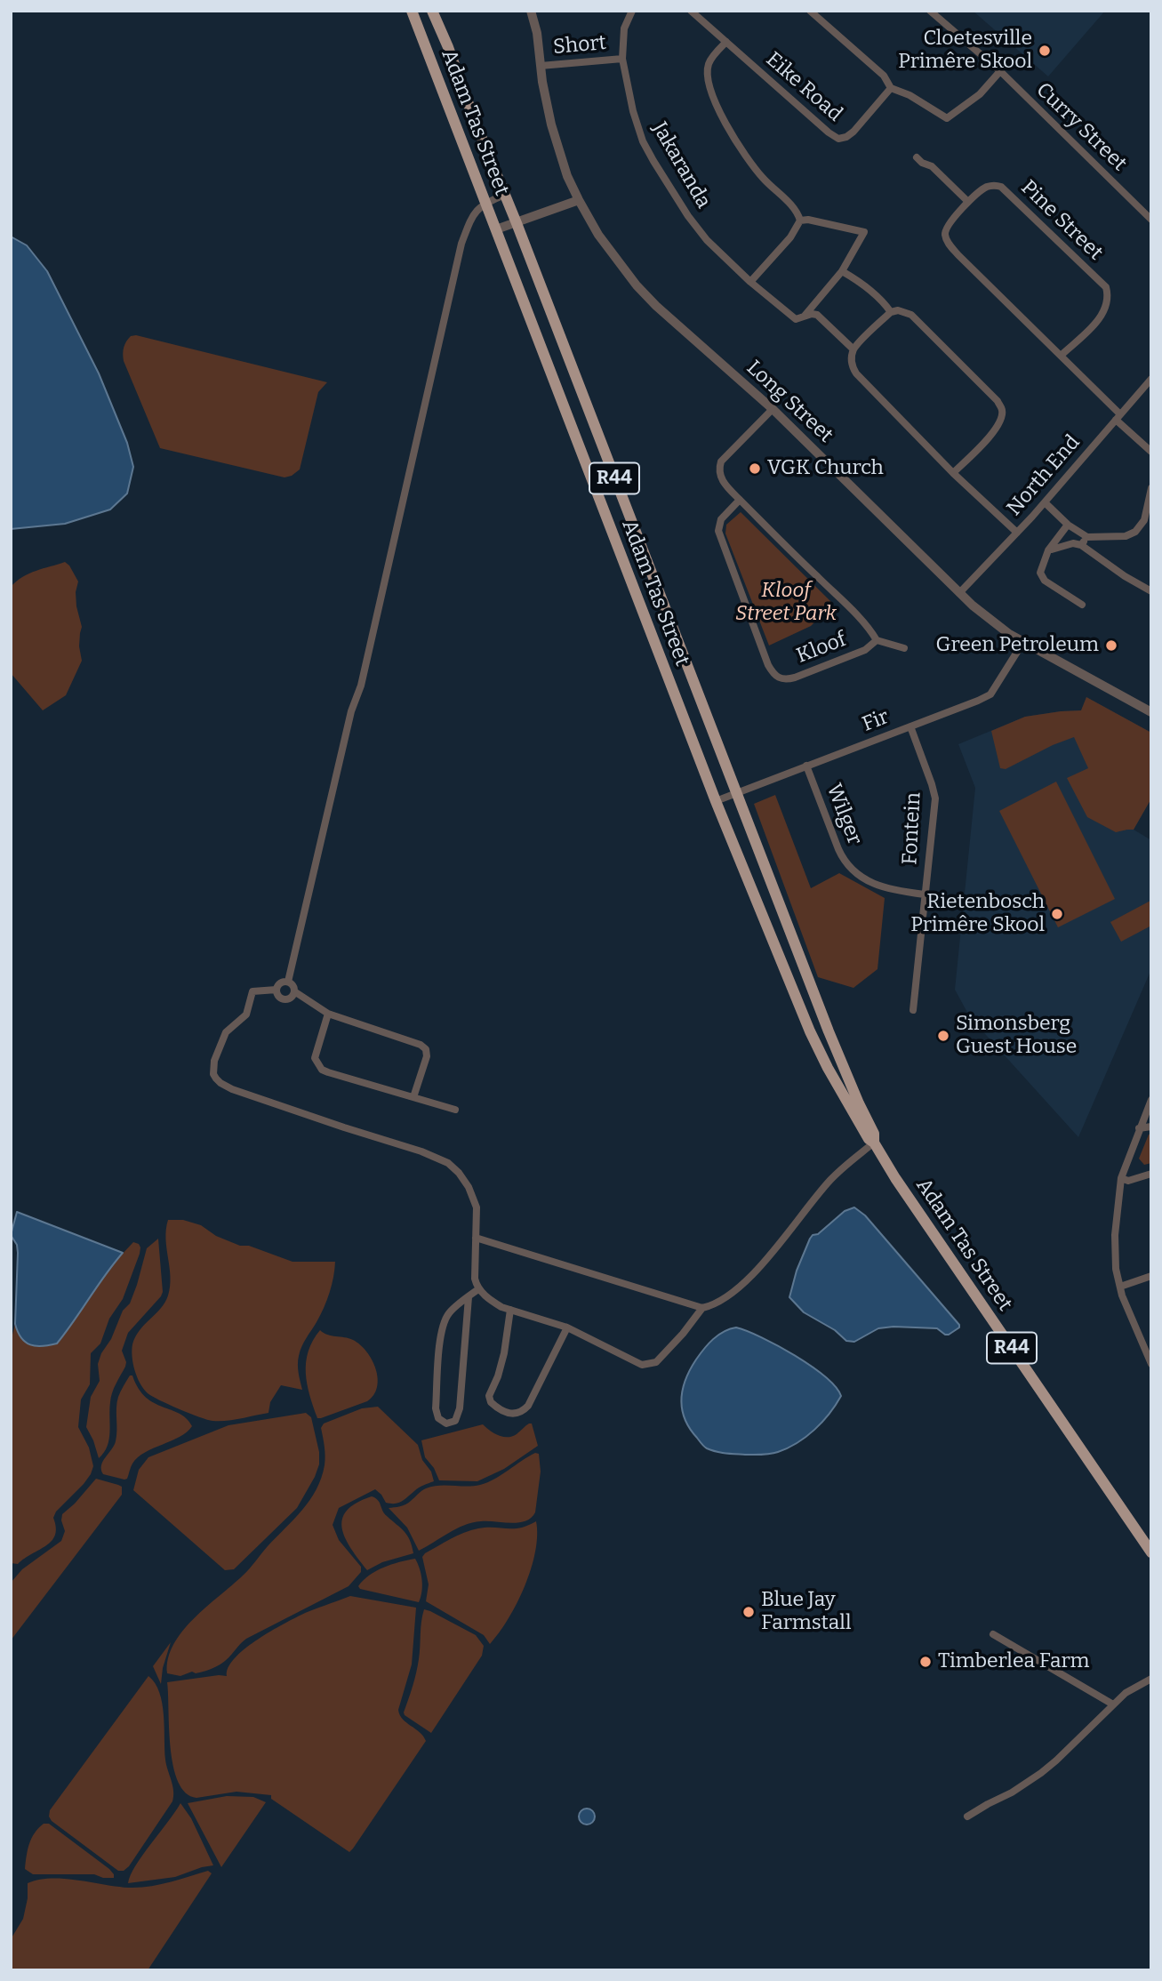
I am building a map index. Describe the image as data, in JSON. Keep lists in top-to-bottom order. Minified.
{"streets":{"main road":["Adam Tas Street","R44"],"street":["Short","Eike Road","Curry Street","Jakaranda","Pine Street","Long Street","North End","Kloof","Fir","Wilger","Fontein"]},"crossings":[["Short","Jakaranda"],["Short","Long Street"],["Adam Tas Street","Fir"],["Pine Street","North End"],["Long Street","North End"],["Long Street","Kloof"],["Long Street","Fir"],["Fir","Wilger"],["Fir","Fontein"],["Wilger","Fontein"]],"parks":["Kloof Street Park"],"places":["Cloetesville Primêre Skool","VGK Church","Green Petroleum","Rietenbosch Primêre Skool","Simonsberg Guest House","Blue Jay Farmstall","Timberlea Farm"]}
